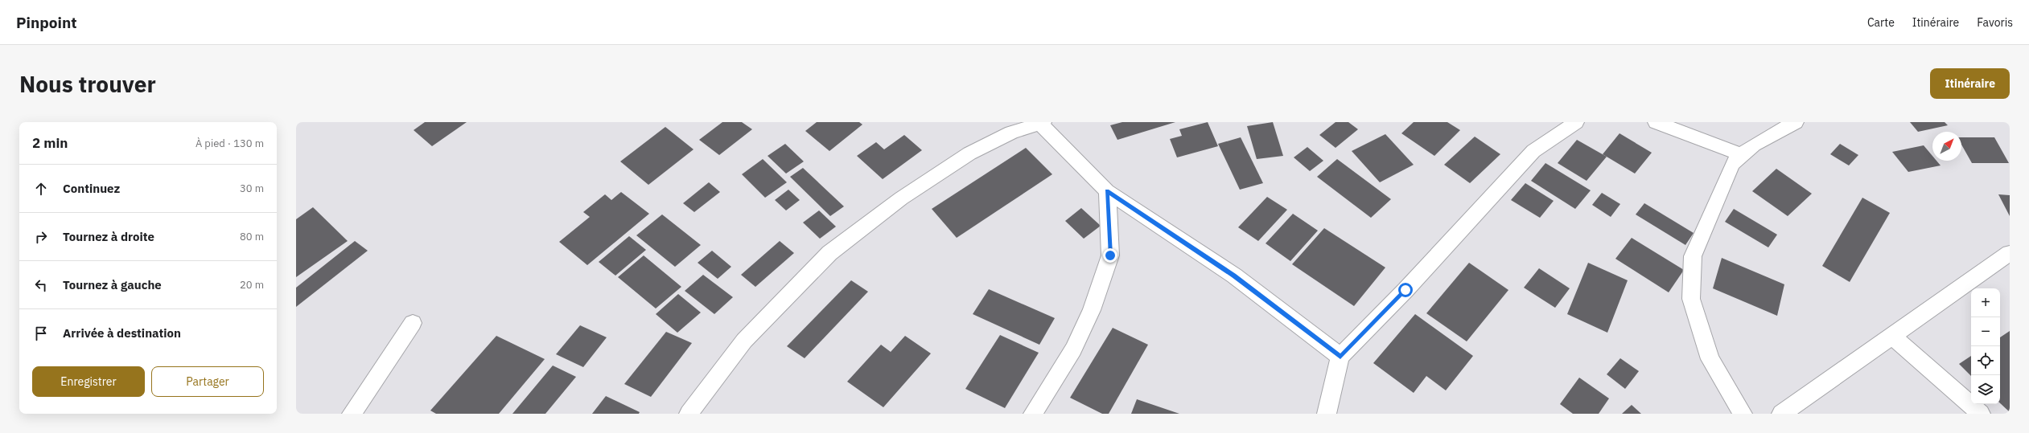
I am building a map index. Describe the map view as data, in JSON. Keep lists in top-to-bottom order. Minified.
{"north":"top right","page":{"header":"Pinpoint","nav":["Carte","Itinéraire","Favoris"],"buttons":["Itinéraire",["Enregistrer","Partager"]],"title":"Nous trouver","heading":["2 min","À pied · 130 m"],"list":[["Continuez","30 m"],["Tournez à droite","80 m"],["Tournez à gauche","20 m"],"Arrivée à destination"],"map_buttons":["+","−"]}}
